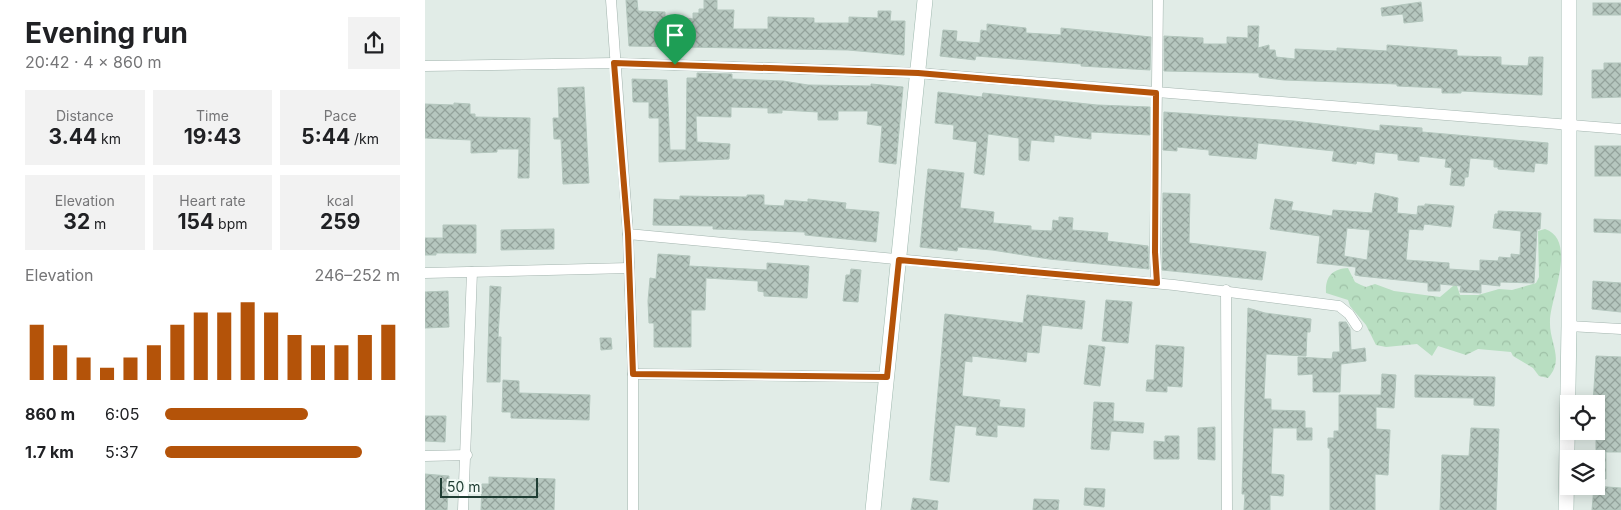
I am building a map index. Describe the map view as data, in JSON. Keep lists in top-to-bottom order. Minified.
{"scale_bar":"50 m","page":{"heading":["Evening run","20:42 · 4 × 860 m"],"stats":[["Distance","3.44 km"],["Time","19:43"],["Pace","5:44 /km"],["Elevation","32 m"],["Heart rate","154 bpm"],["kcal","259"]],"chart":["Elevation","246–252 m"],"list":[{"name":"860 m","note":"6:05"},{"name":"1.7 km","note":"5:37"}],"scale":"50 m"}}
